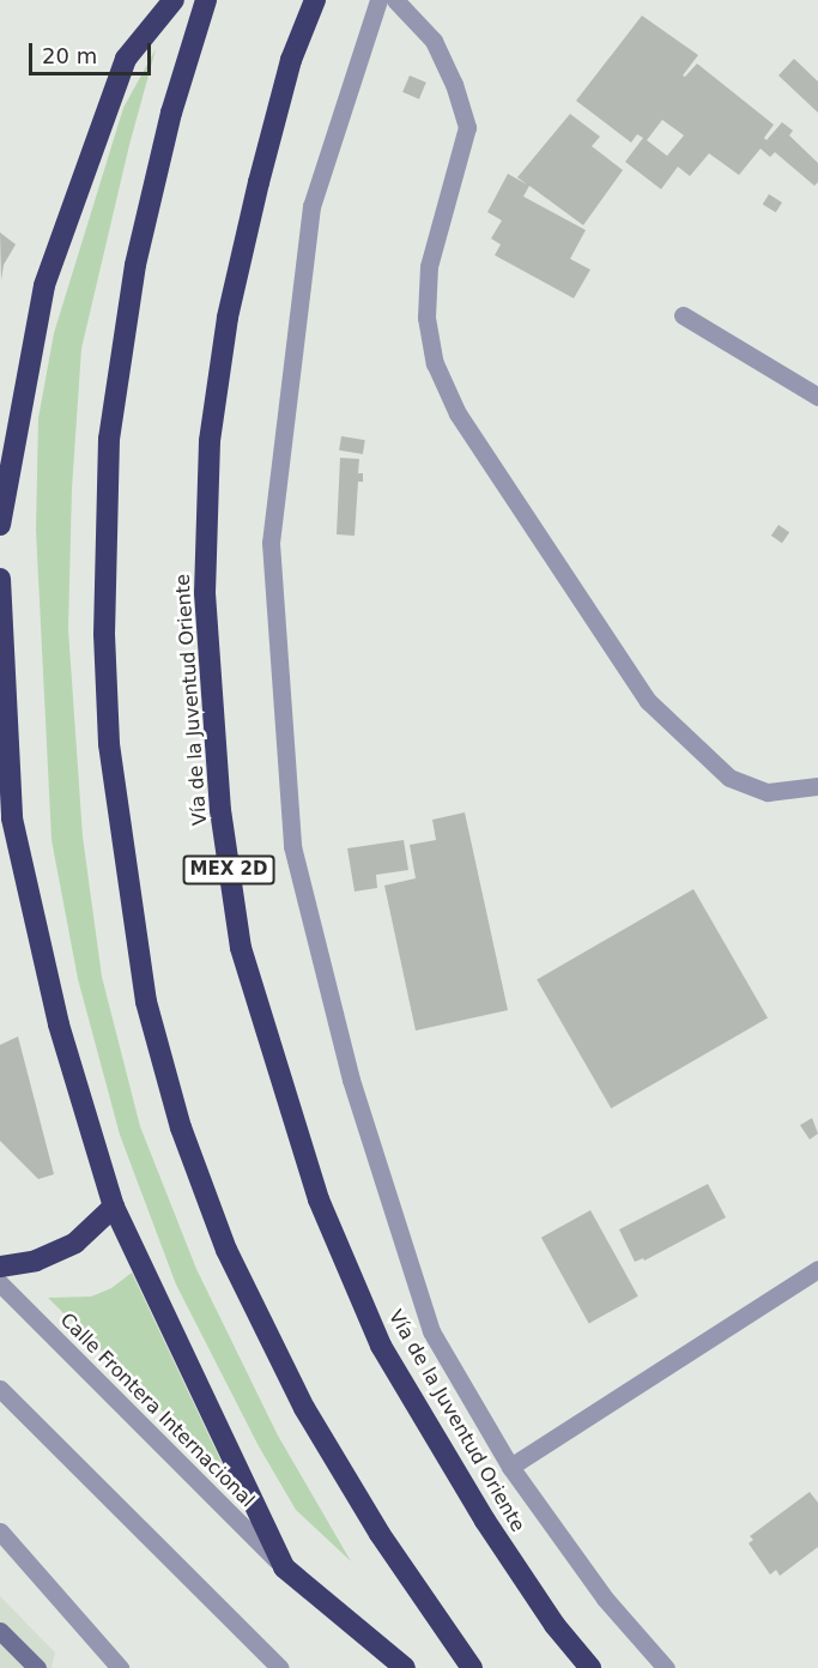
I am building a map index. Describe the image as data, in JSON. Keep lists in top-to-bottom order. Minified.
{"streets":{"highway":["Vía de la Juventud Oriente","MEX 2D"],"street":["Calle Frontera Internacional"]},"scale_bar":"20 m"}
